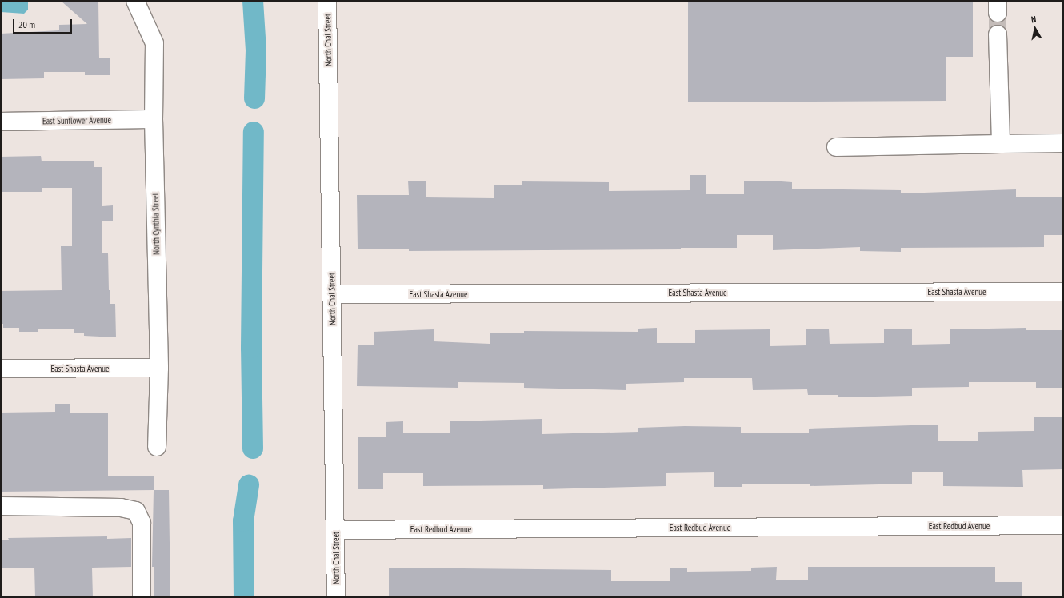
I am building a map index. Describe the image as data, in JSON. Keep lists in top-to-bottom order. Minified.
{"streets":{"street":["North Chai Street","East Sunflower Avenue","North Cynthia Street","East Shasta Avenue","East Redbud Avenue"]},"crossings":[["North Chai Street","East Shasta Avenue"],["North Chai Street","East Redbud Avenue"],["East Sunflower Avenue","North Cynthia Street"],["North Cynthia Street","East Shasta Avenue"]],"scale_bar":"20 m","north":"top"}
